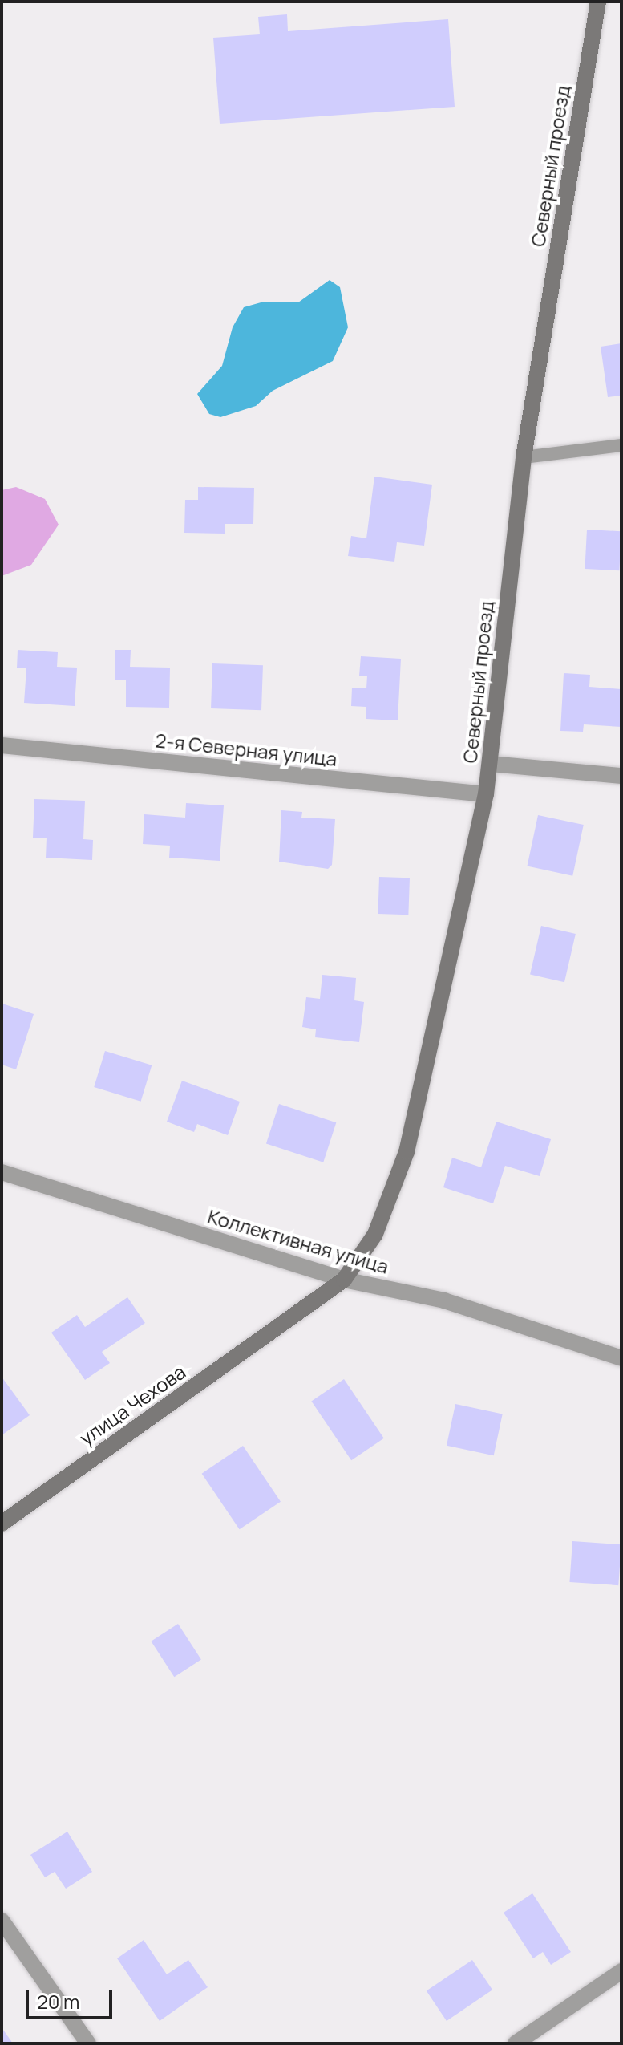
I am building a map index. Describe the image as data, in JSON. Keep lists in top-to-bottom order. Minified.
{"streets":{"street":["Северный проезд","2-я Северная улица","Коллективная улица","улица Чехова"]},"crossings":[["Северный проезд","2-я Северная улица"],["Северный проезд","Коллективная улица"],["Северный проезд","улица Чехова"]],"scale_bar":"20 m"}
